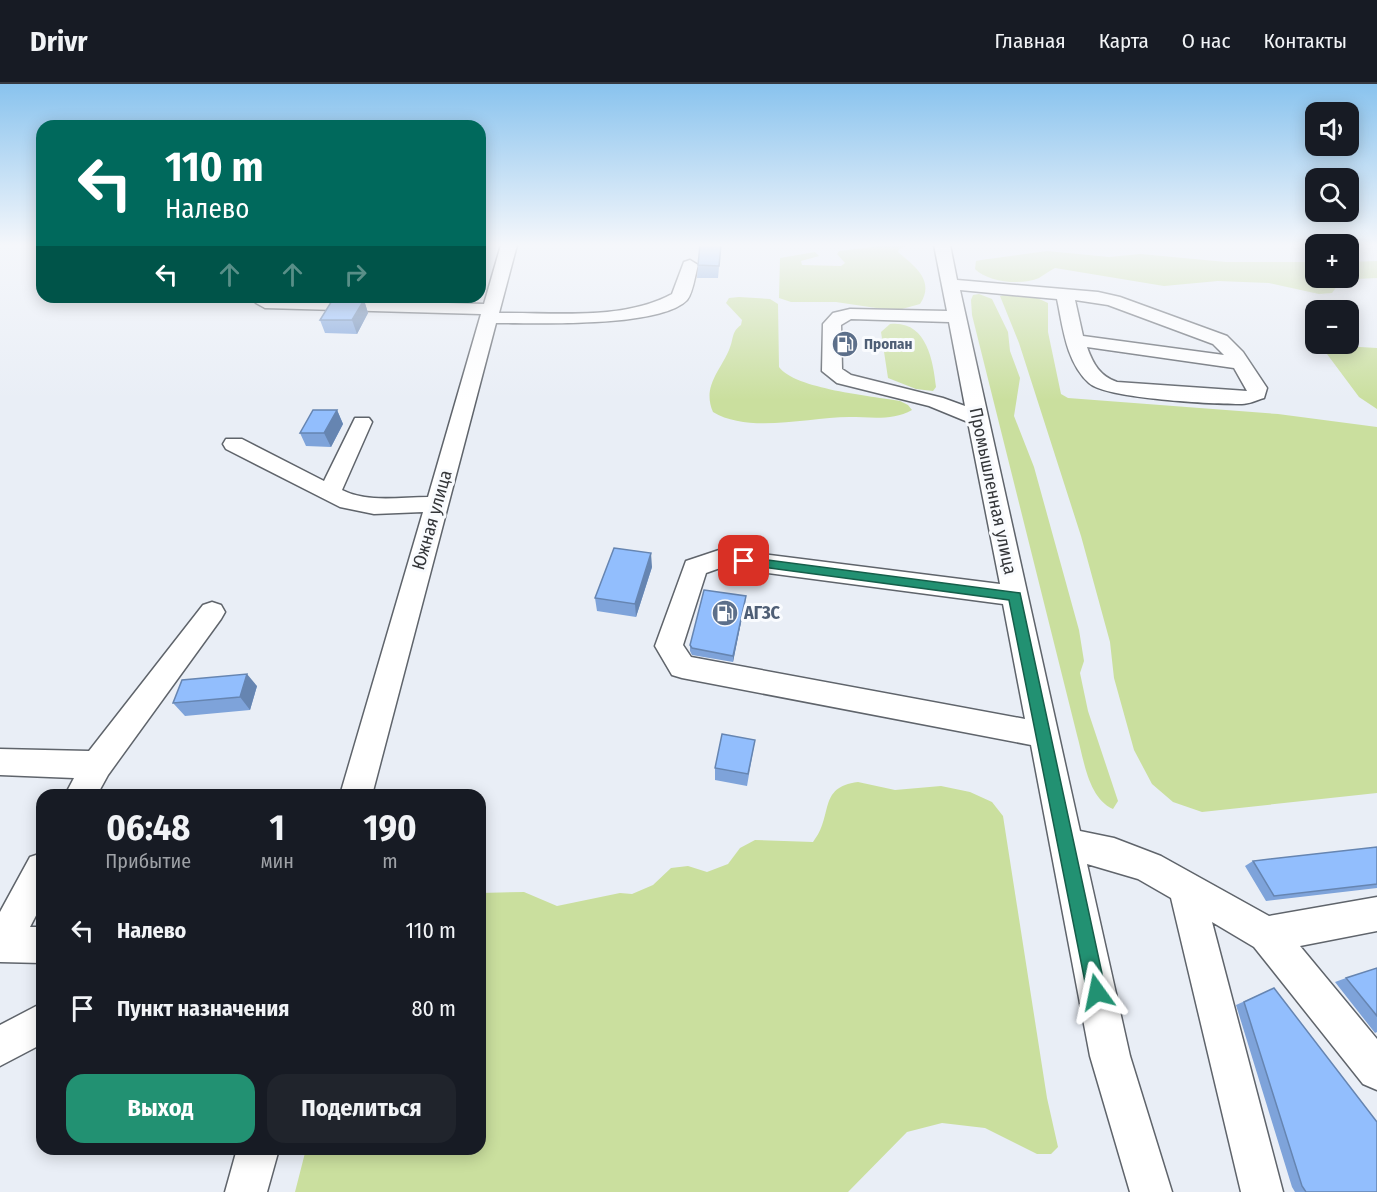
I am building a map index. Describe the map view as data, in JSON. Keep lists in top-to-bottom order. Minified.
{"streets":{"street":["Промышленная улица","Южная улица"]},"places":{"fuel station":["Пропан","АГЗС"]},"page":{"header":"Drivr","nav":["Главная","Карта","О нас","Контакты"],"map_buttons":["+","−"],"turn":["110 m","Налево"],"eta":["06:48","Прибытие","1","мин","190","m"],"list":[{"name":"Налево","value":"110 m"},{"name":"Пункт назначения","value":"80 m"}],"buttons":["Выход","Поделиться"]}}
